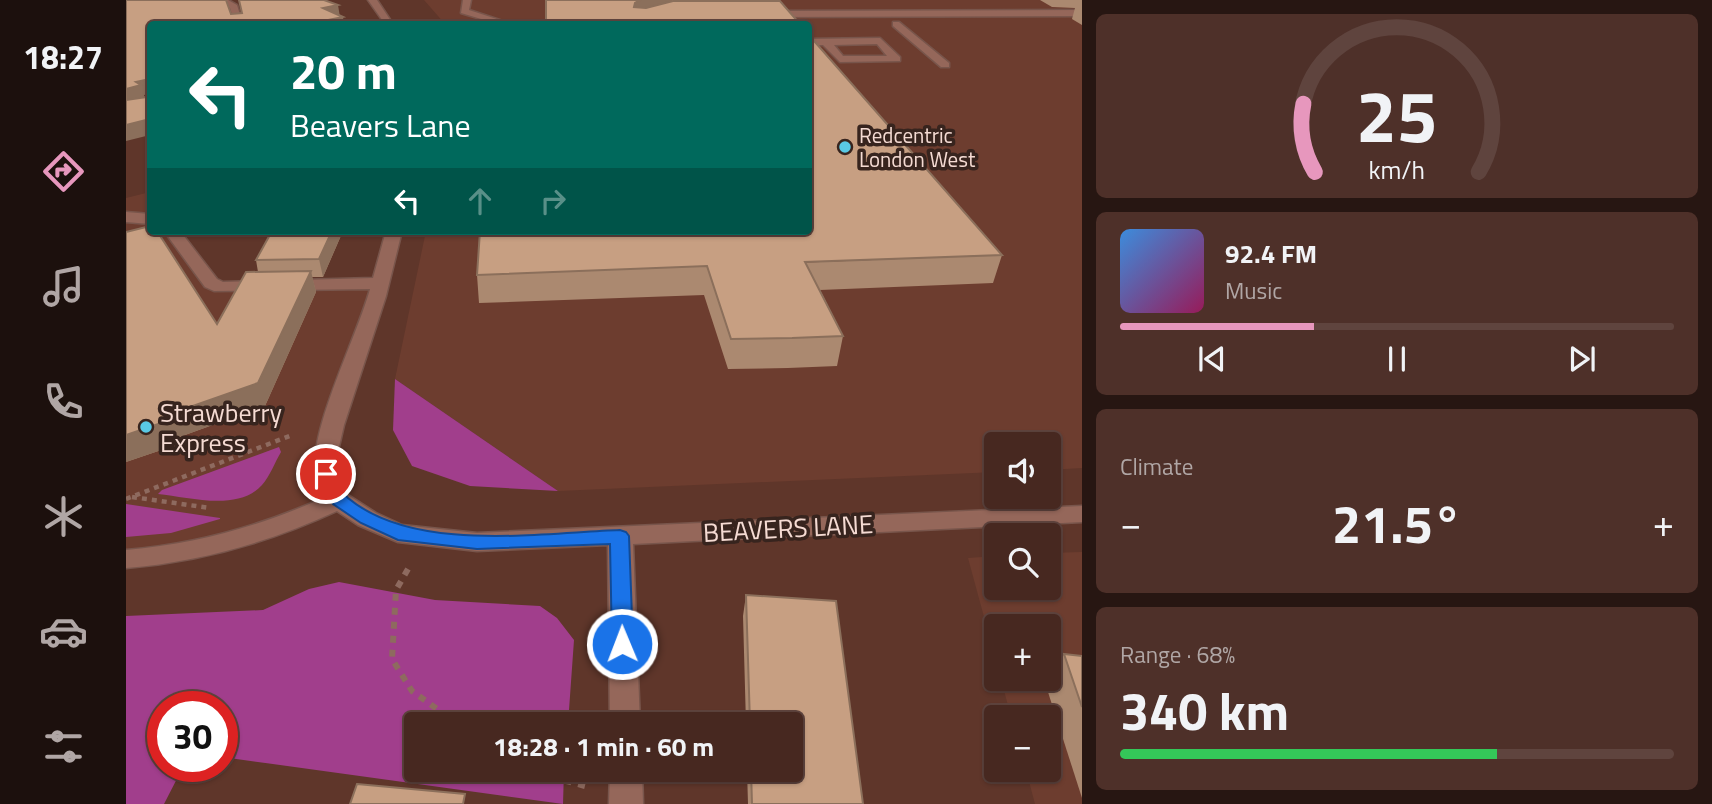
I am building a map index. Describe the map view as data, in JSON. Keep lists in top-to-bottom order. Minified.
{"streets":{"street":["BEAVERS LANE"]},"places":["Redcentric London West","Strawberry Express"],"page":{"tabs":"18:27","turn":["20 m","Beavers Lane"],"song":["92.4 FM","Music"],"tile":["Climate",["Range · 68%","340 km"]],"map_buttons":["+","−"],"heat":["−","21.5°","+"],"limit":"30","trip":"18:28 · 1 min · 60 m","gauge":["25","km/h"]}}
